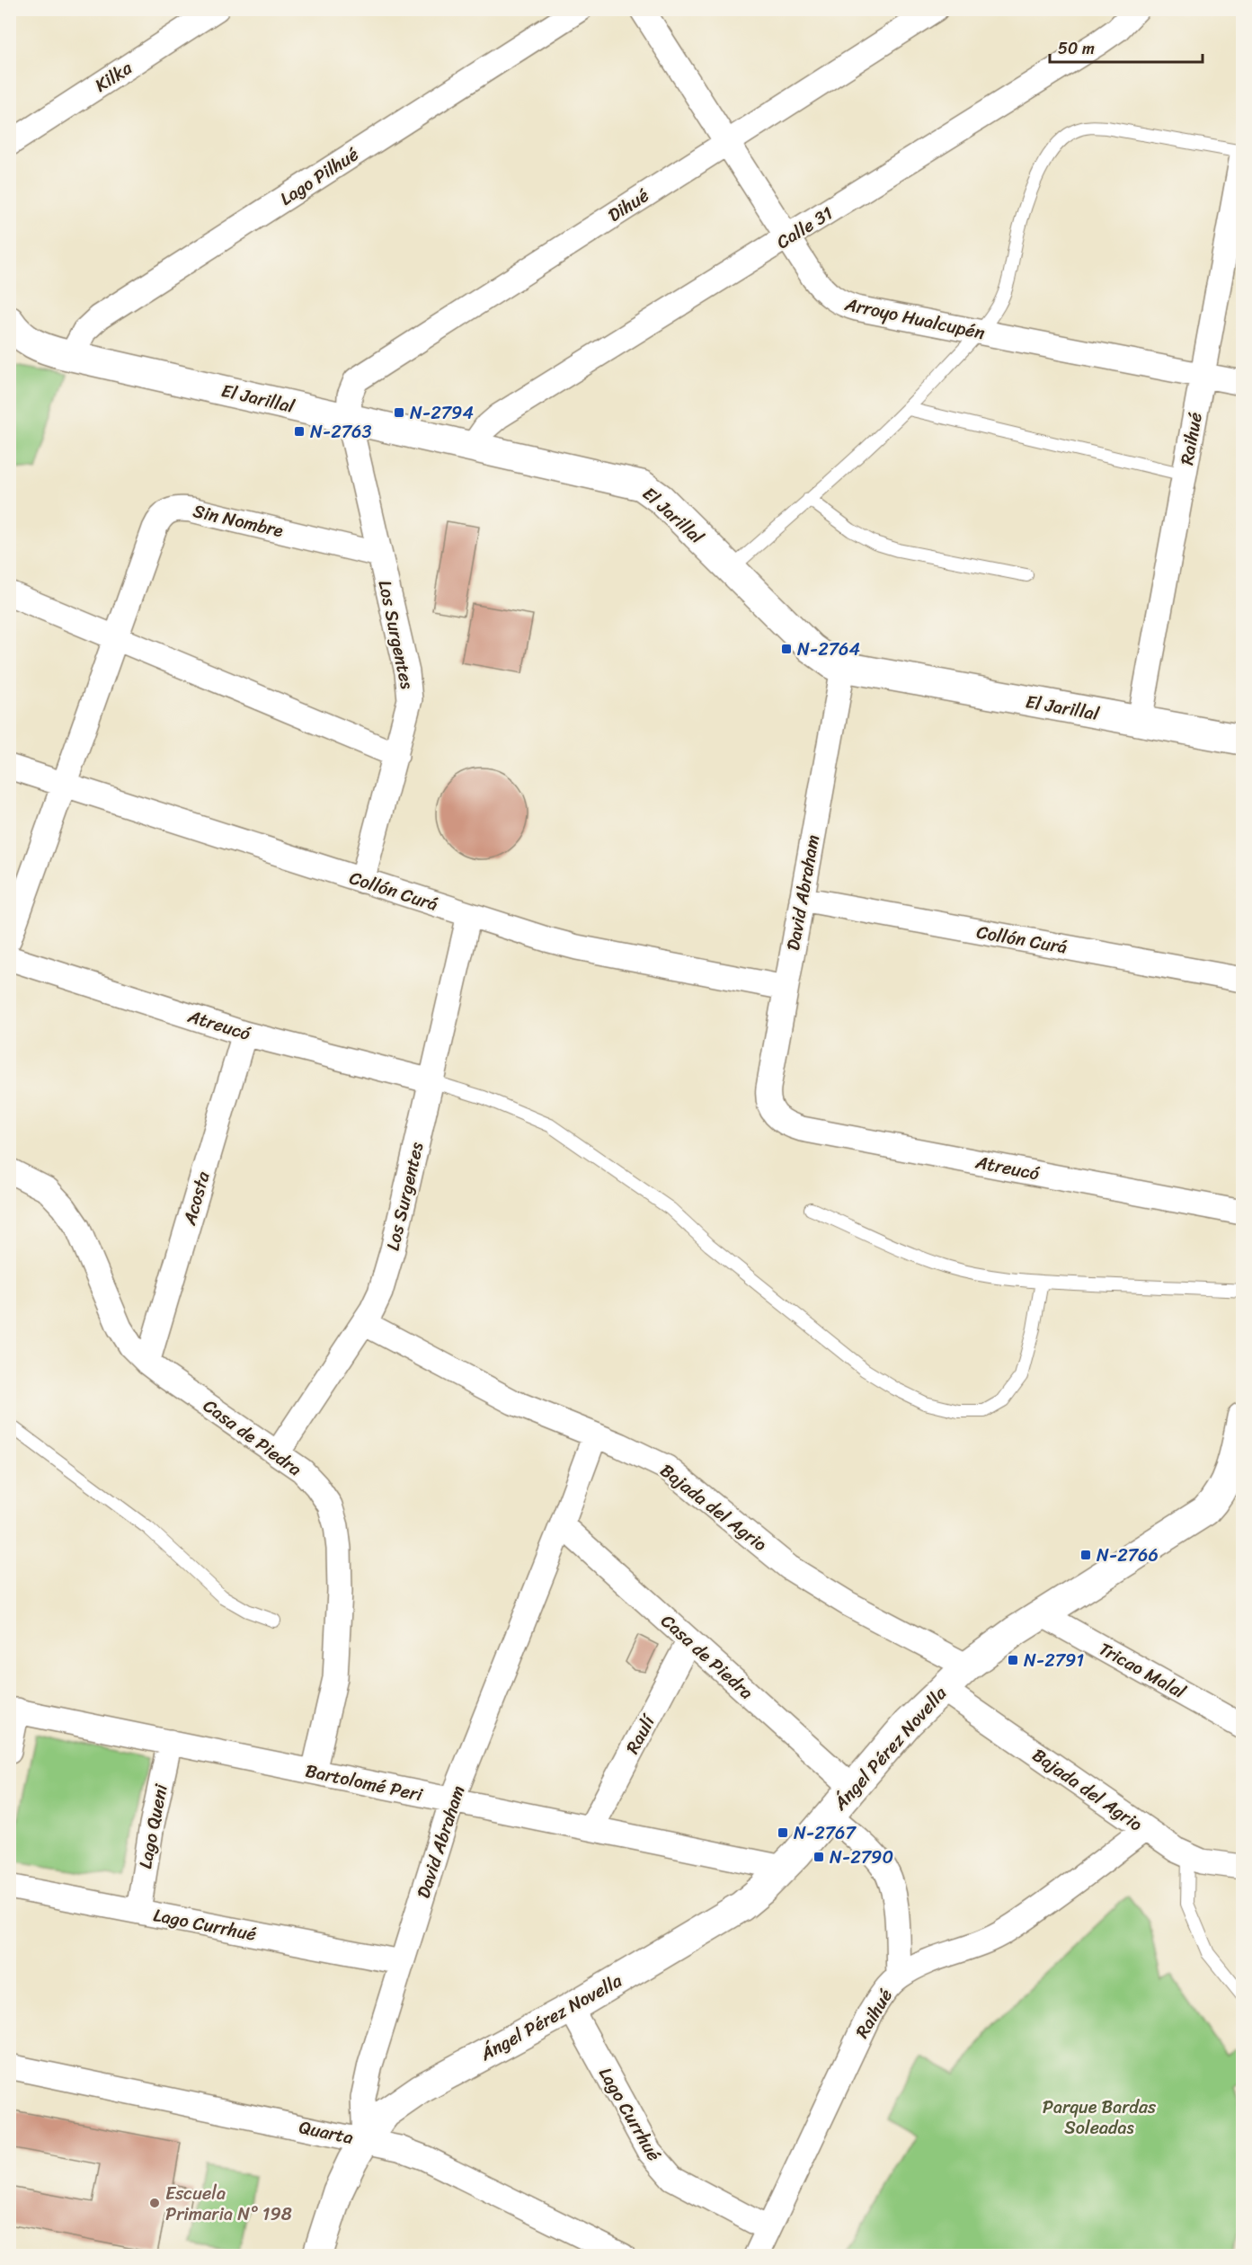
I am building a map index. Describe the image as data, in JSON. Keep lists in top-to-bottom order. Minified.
{"streets":{"street":["Kilka","Lago Pilhué","Dihué","Calle 31","Arroyo Hualcupén","El Jarillal","Raihué","Sin Nombre","Los Surgentes","Collón Curá","David Abraham","Atreucó","Acosta","Casa de Piedra","Bajada del Agrio","Tricao Malal","Raulí","Ángel Pérez Novella","Bartolomé Peri","Lago Queni","Lago Currhué","Quarta"]},"crossings":[["Lago Pilhué","El Jarillal"],["Dihué","Arroyo Hualcupén"],["Dihué","El Jarillal"],["Dihué","Los Surgentes"],["Calle 31","Arroyo Hualcupén"],["Calle 31","El Jarillal"],["Arroyo Hualcupén","Raihué"],["El Jarillal","Raihué"],["El Jarillal","Los Surgentes"],["El Jarillal","David Abraham"],["Raihué","Bajada del Agrio"],["Raihué","Lago Currhué"],["Sin Nombre","Los Surgentes"],["Sin Nombre","Collón Curá"],["Los Surgentes","Collón Curá"],["Los Surgentes","Atreucó"],["Los Surgentes","Casa de Piedra"],["Los Surgentes","Bajada del Agrio"],["Collón Curá","David Abraham"],["David Abraham","Atreucó"],["David Abraham","Casa de Piedra"],["David Abraham","Bajada del Agrio"],["David Abraham","Ángel Pérez Novella"],["David Abraham","Bartolomé Peri"],["David Abraham","Lago Currhué"],["David Abraham","Quarta"],["Atreucó","Acosta"],["Acosta","Casa de Piedra"],["Casa de Piedra","Raulí"],["Casa de Piedra","Ángel Pérez Novella"],["Casa de Piedra","Bartolomé Peri"],["Bajada del Agrio","Ángel Pérez Novella"],["Tricao Malal","Ángel Pérez Novella"],["Raulí","Bartolomé Peri"],["Ángel Pérez Novella","Bartolomé Peri"],["Ángel Pérez Novella","Lago Currhué"],["Ángel Pérez Novella","Quarta"],["Bartolomé Peri","Lago Queni"],["Lago Queni","Lago Currhué"]],"parks":["Parque Bardas Soleadas"],"places":{"transit":["N-2794","N-2763","N-2764","N-2766","N-2791","N-2767","N-2790"],"other":["Escuela Primaria N° 198"]},"scale_bar":"50 m"}
